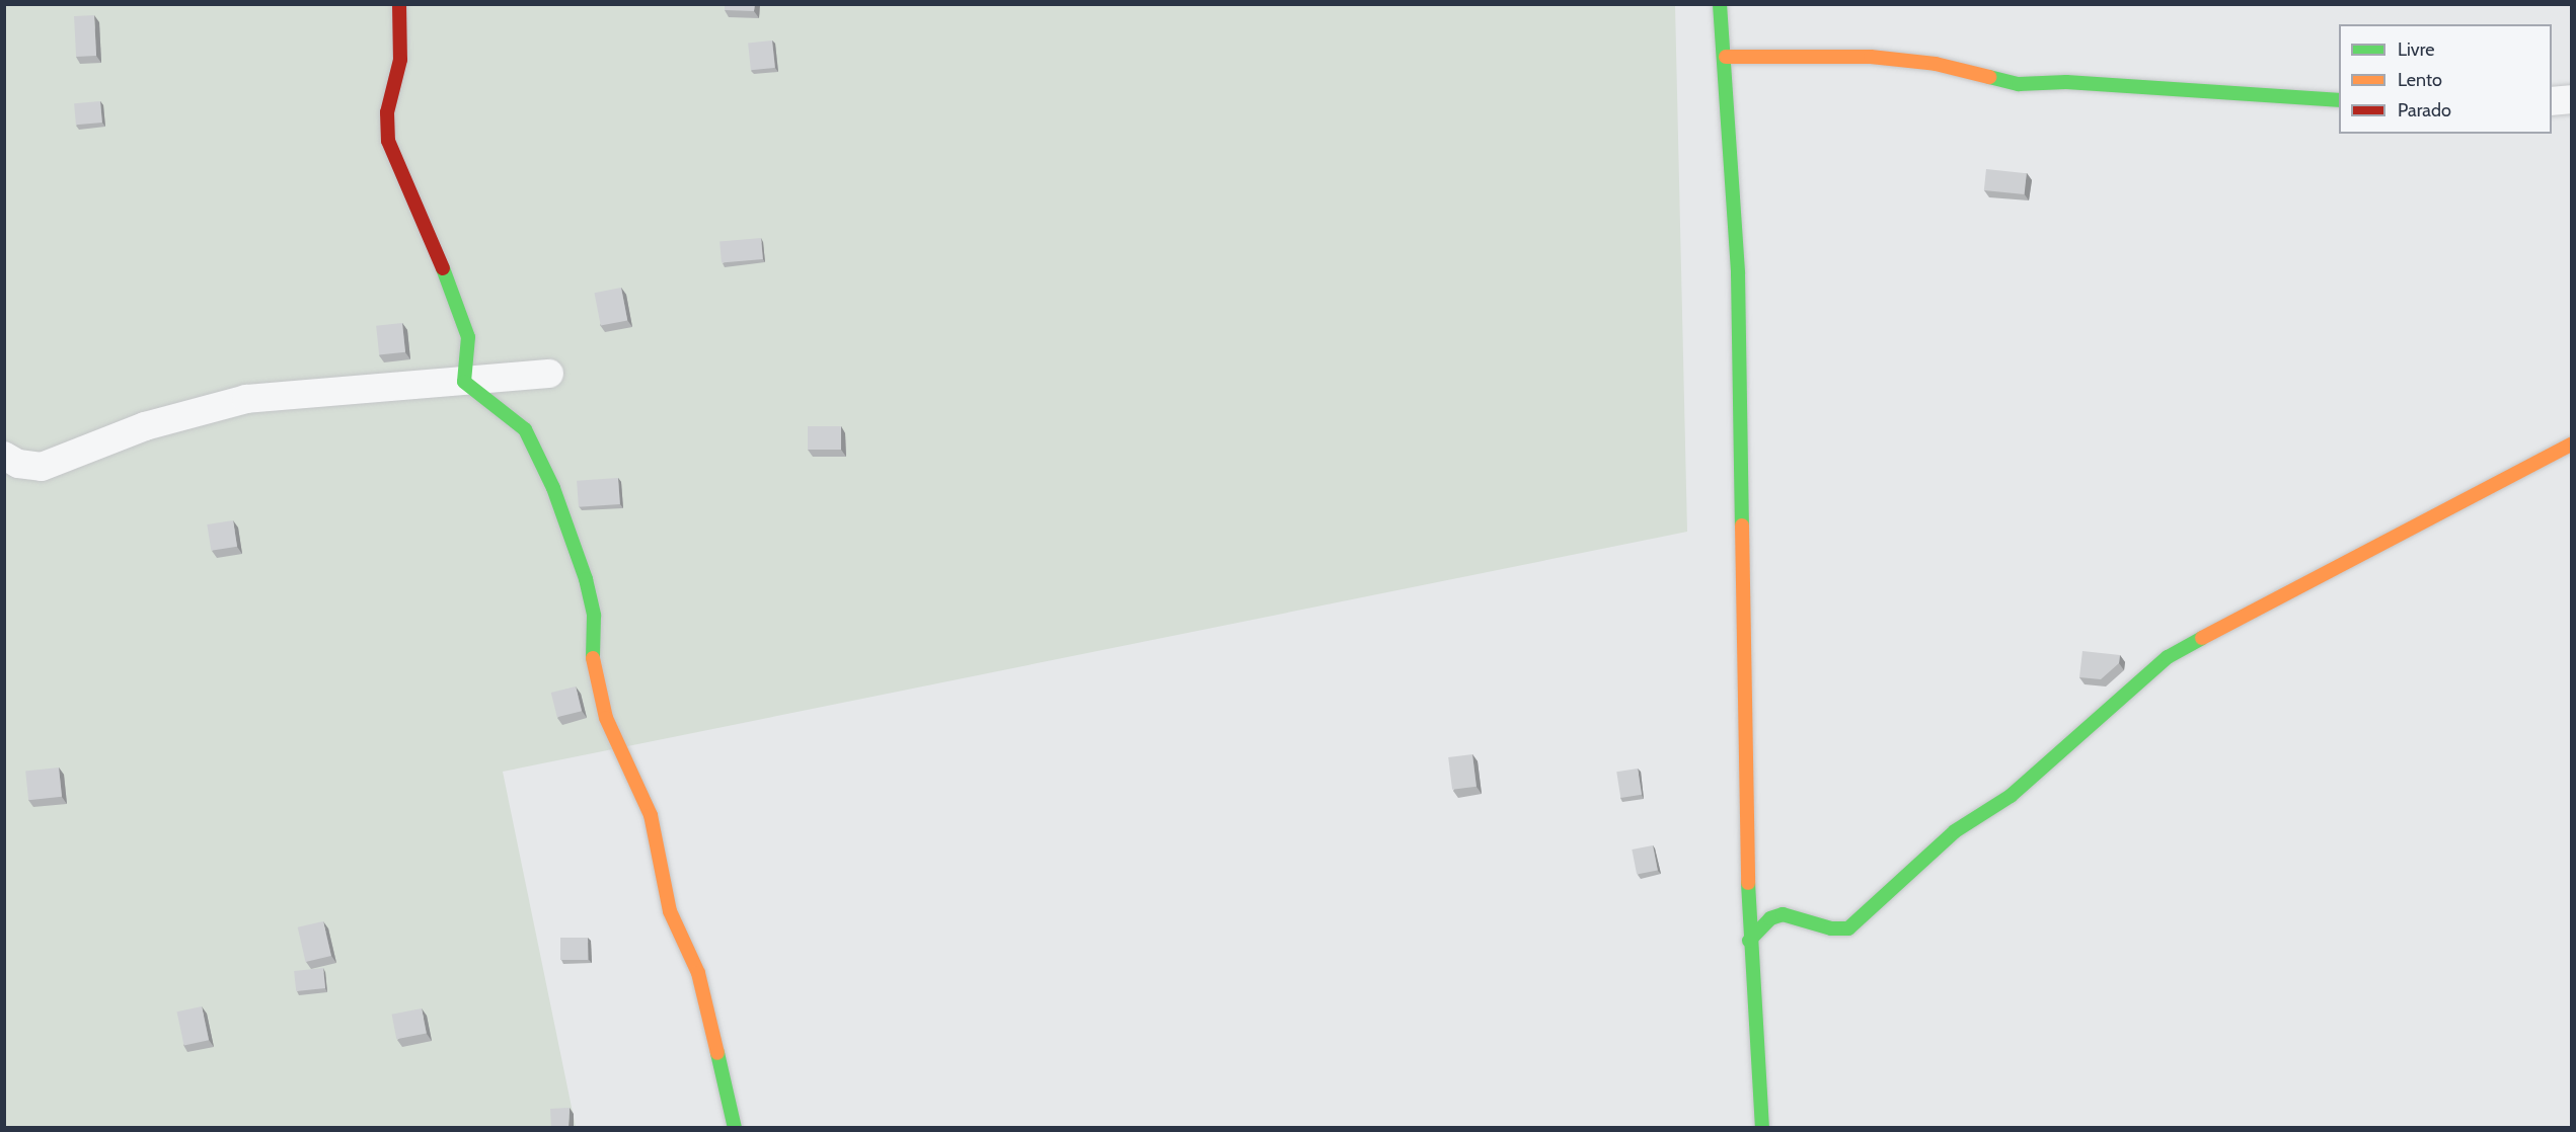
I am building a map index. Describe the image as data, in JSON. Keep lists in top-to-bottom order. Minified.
{"legend":["Livre","Lento","Parado"]}
